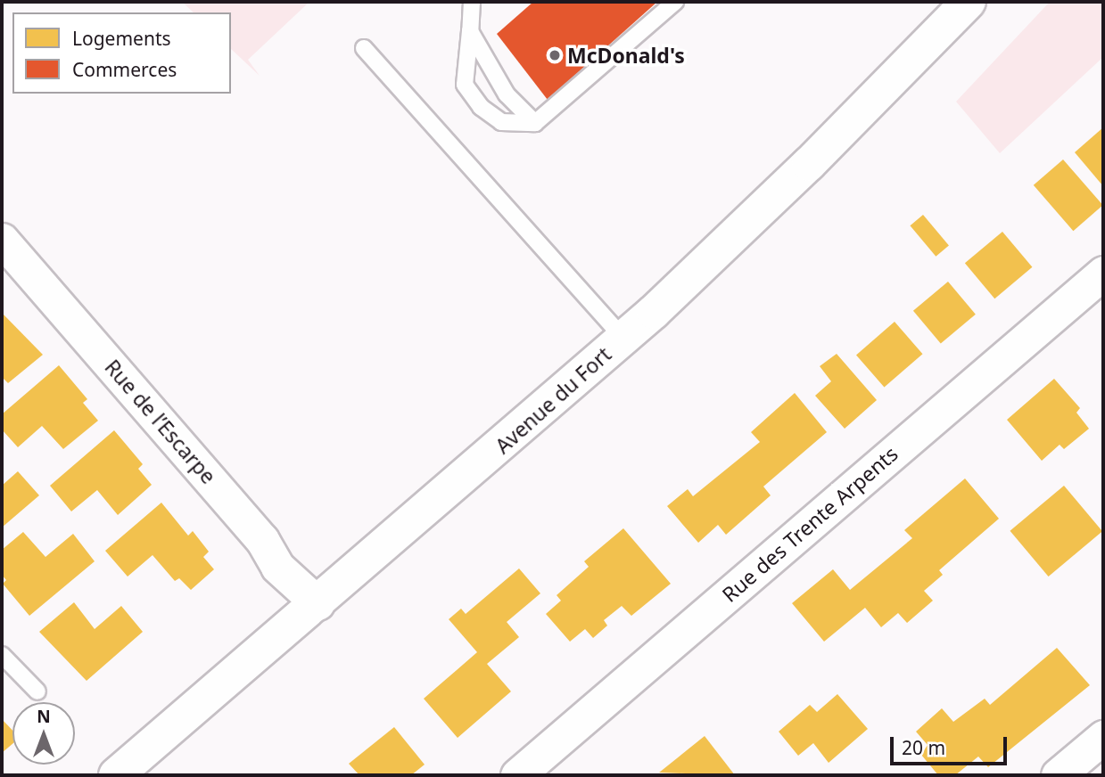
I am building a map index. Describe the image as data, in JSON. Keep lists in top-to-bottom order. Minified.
{"streets":{"main road":["Avenue du Fort"],"street":["Rue de l’Escarpe","Rue des Trente Arpents"]},"crossings":[["Avenue du Fort","Rue de l’Escarpe"]],"places":["McDonald's"],"legend":["Logements","Commerces"],"scale_bar":"20 m","north":"top"}
